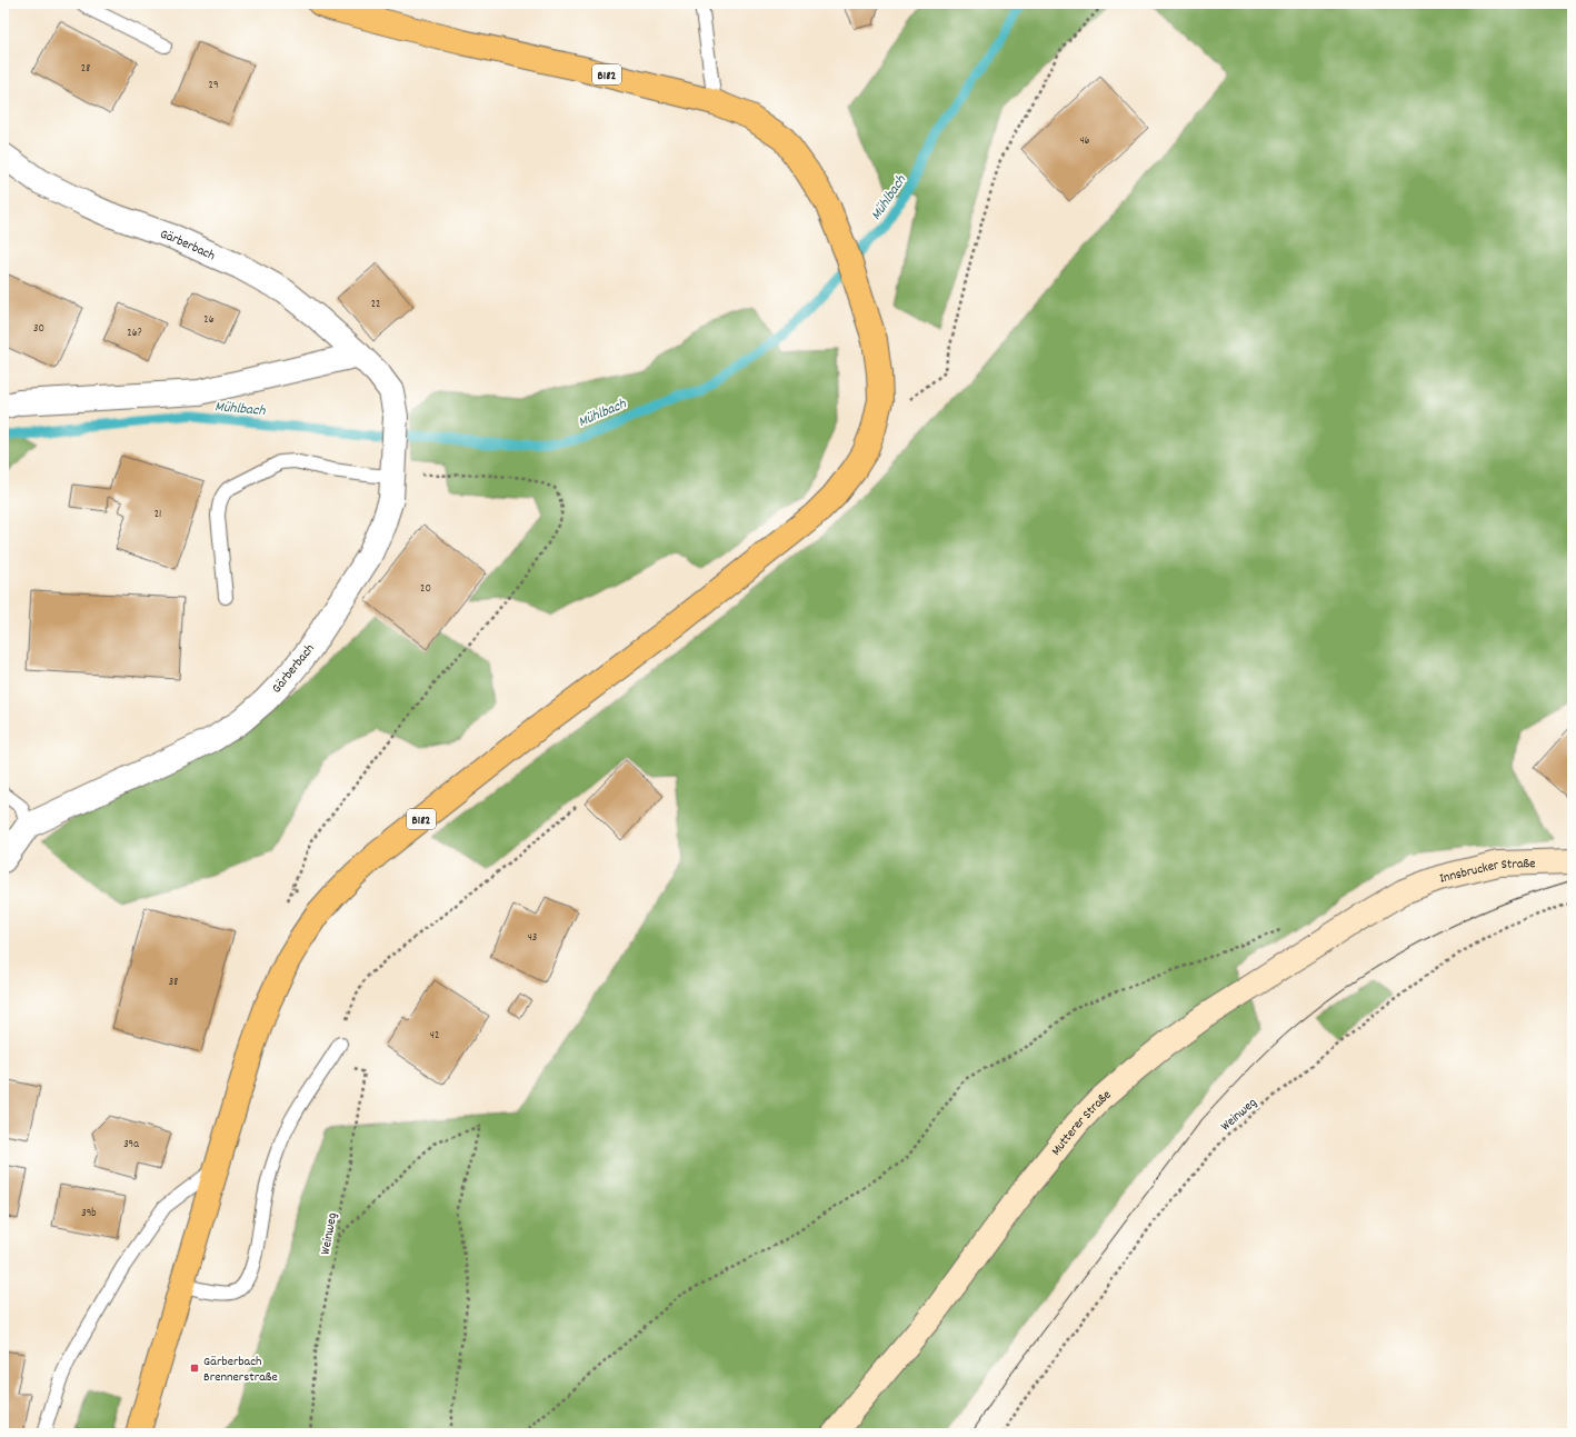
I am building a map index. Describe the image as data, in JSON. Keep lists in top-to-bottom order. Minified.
{"streets":{"main road":["B182","Innsbrucker Straße","Mutterer Straße"],"street":["Gärberbach"],"path":["Weinweg"]},"crossings":[["Innsbrucker Straße","Mutterer Straße"]],"water":["Mühlbach"],"places":{"transit":["Gärberbach Brennerstraße"]},"house_numbers":["28","29","46","22","26","30","26?","21","20","43","38","42","39a","39b"]}
